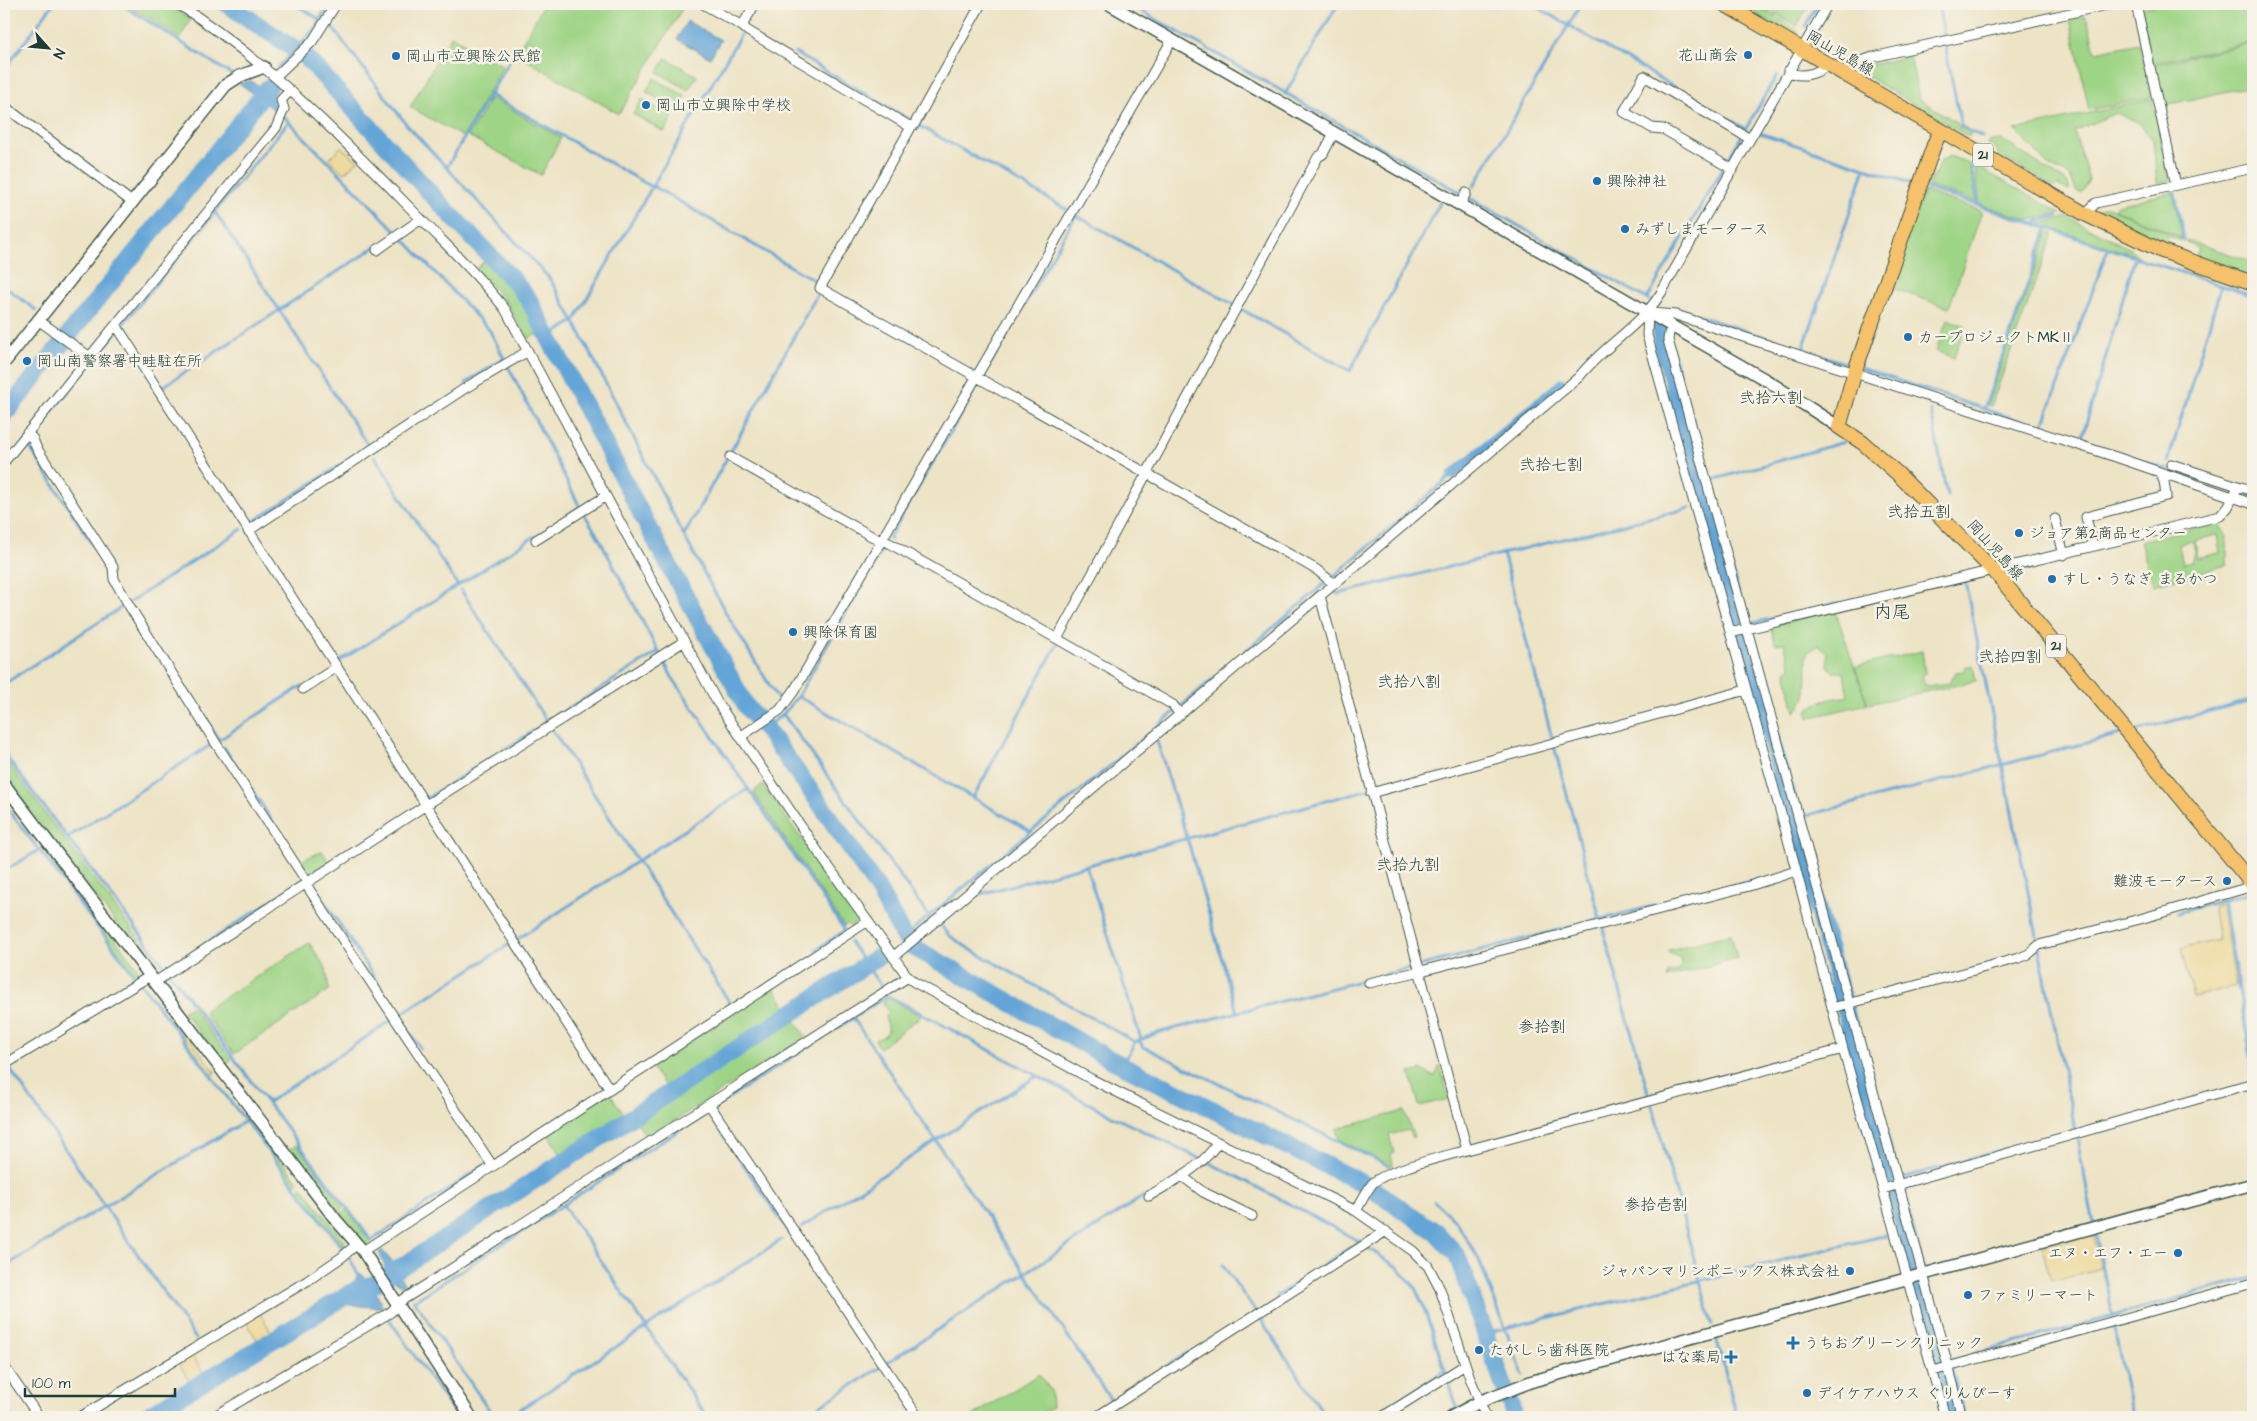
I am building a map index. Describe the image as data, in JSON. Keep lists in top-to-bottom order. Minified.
{"streets":{"main road":["岡山児島線","21"]},"districts":["弐拾六割","弐拾七割","弐拾五割","内尾","弐拾四割","弐拾八割","弐拾九割","参拾割","参拾壱割"],"places":{"other":["花山商会","岡山市立興除公民館","岡山市立興除中学校","興除神社","みずしまモータース","カープロジェクトMKⅡ","岡山南警察署中畦駐在所","ジョア第2商品センター","すし・うなぎ まるかつ","興除保育園","難波モータース","エヌ・エフ・エー","ジャパンマリンポニックス株式会社","ファミリーマート","たがしら歯科医院","デイケアハウス ぐりんぴーす"],"health":["うちおグリーンクリニック","はな薬局"]},"scale_bar":"100 m","north":"bottom right"}
